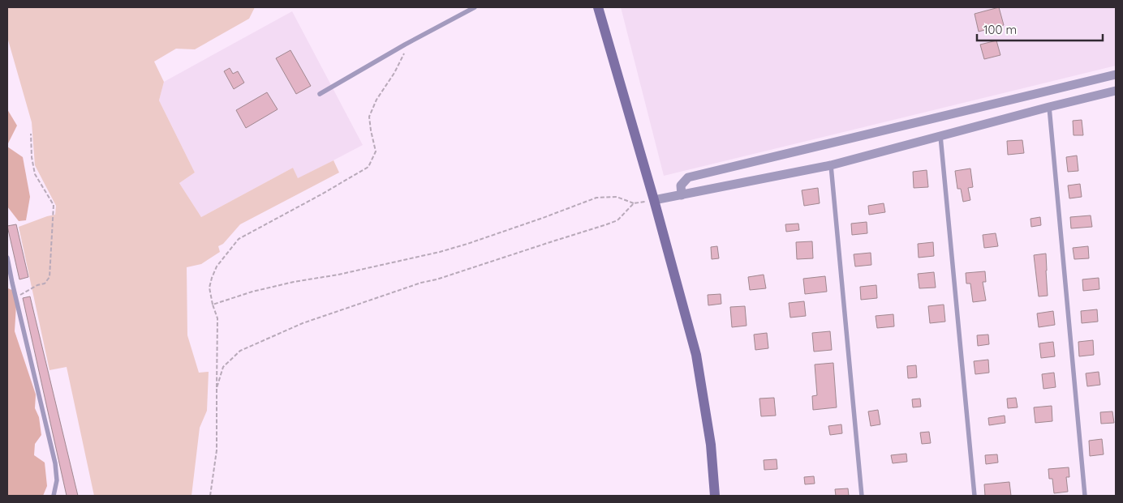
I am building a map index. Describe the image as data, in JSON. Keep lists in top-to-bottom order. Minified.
{"scale_bar":"100 m"}
